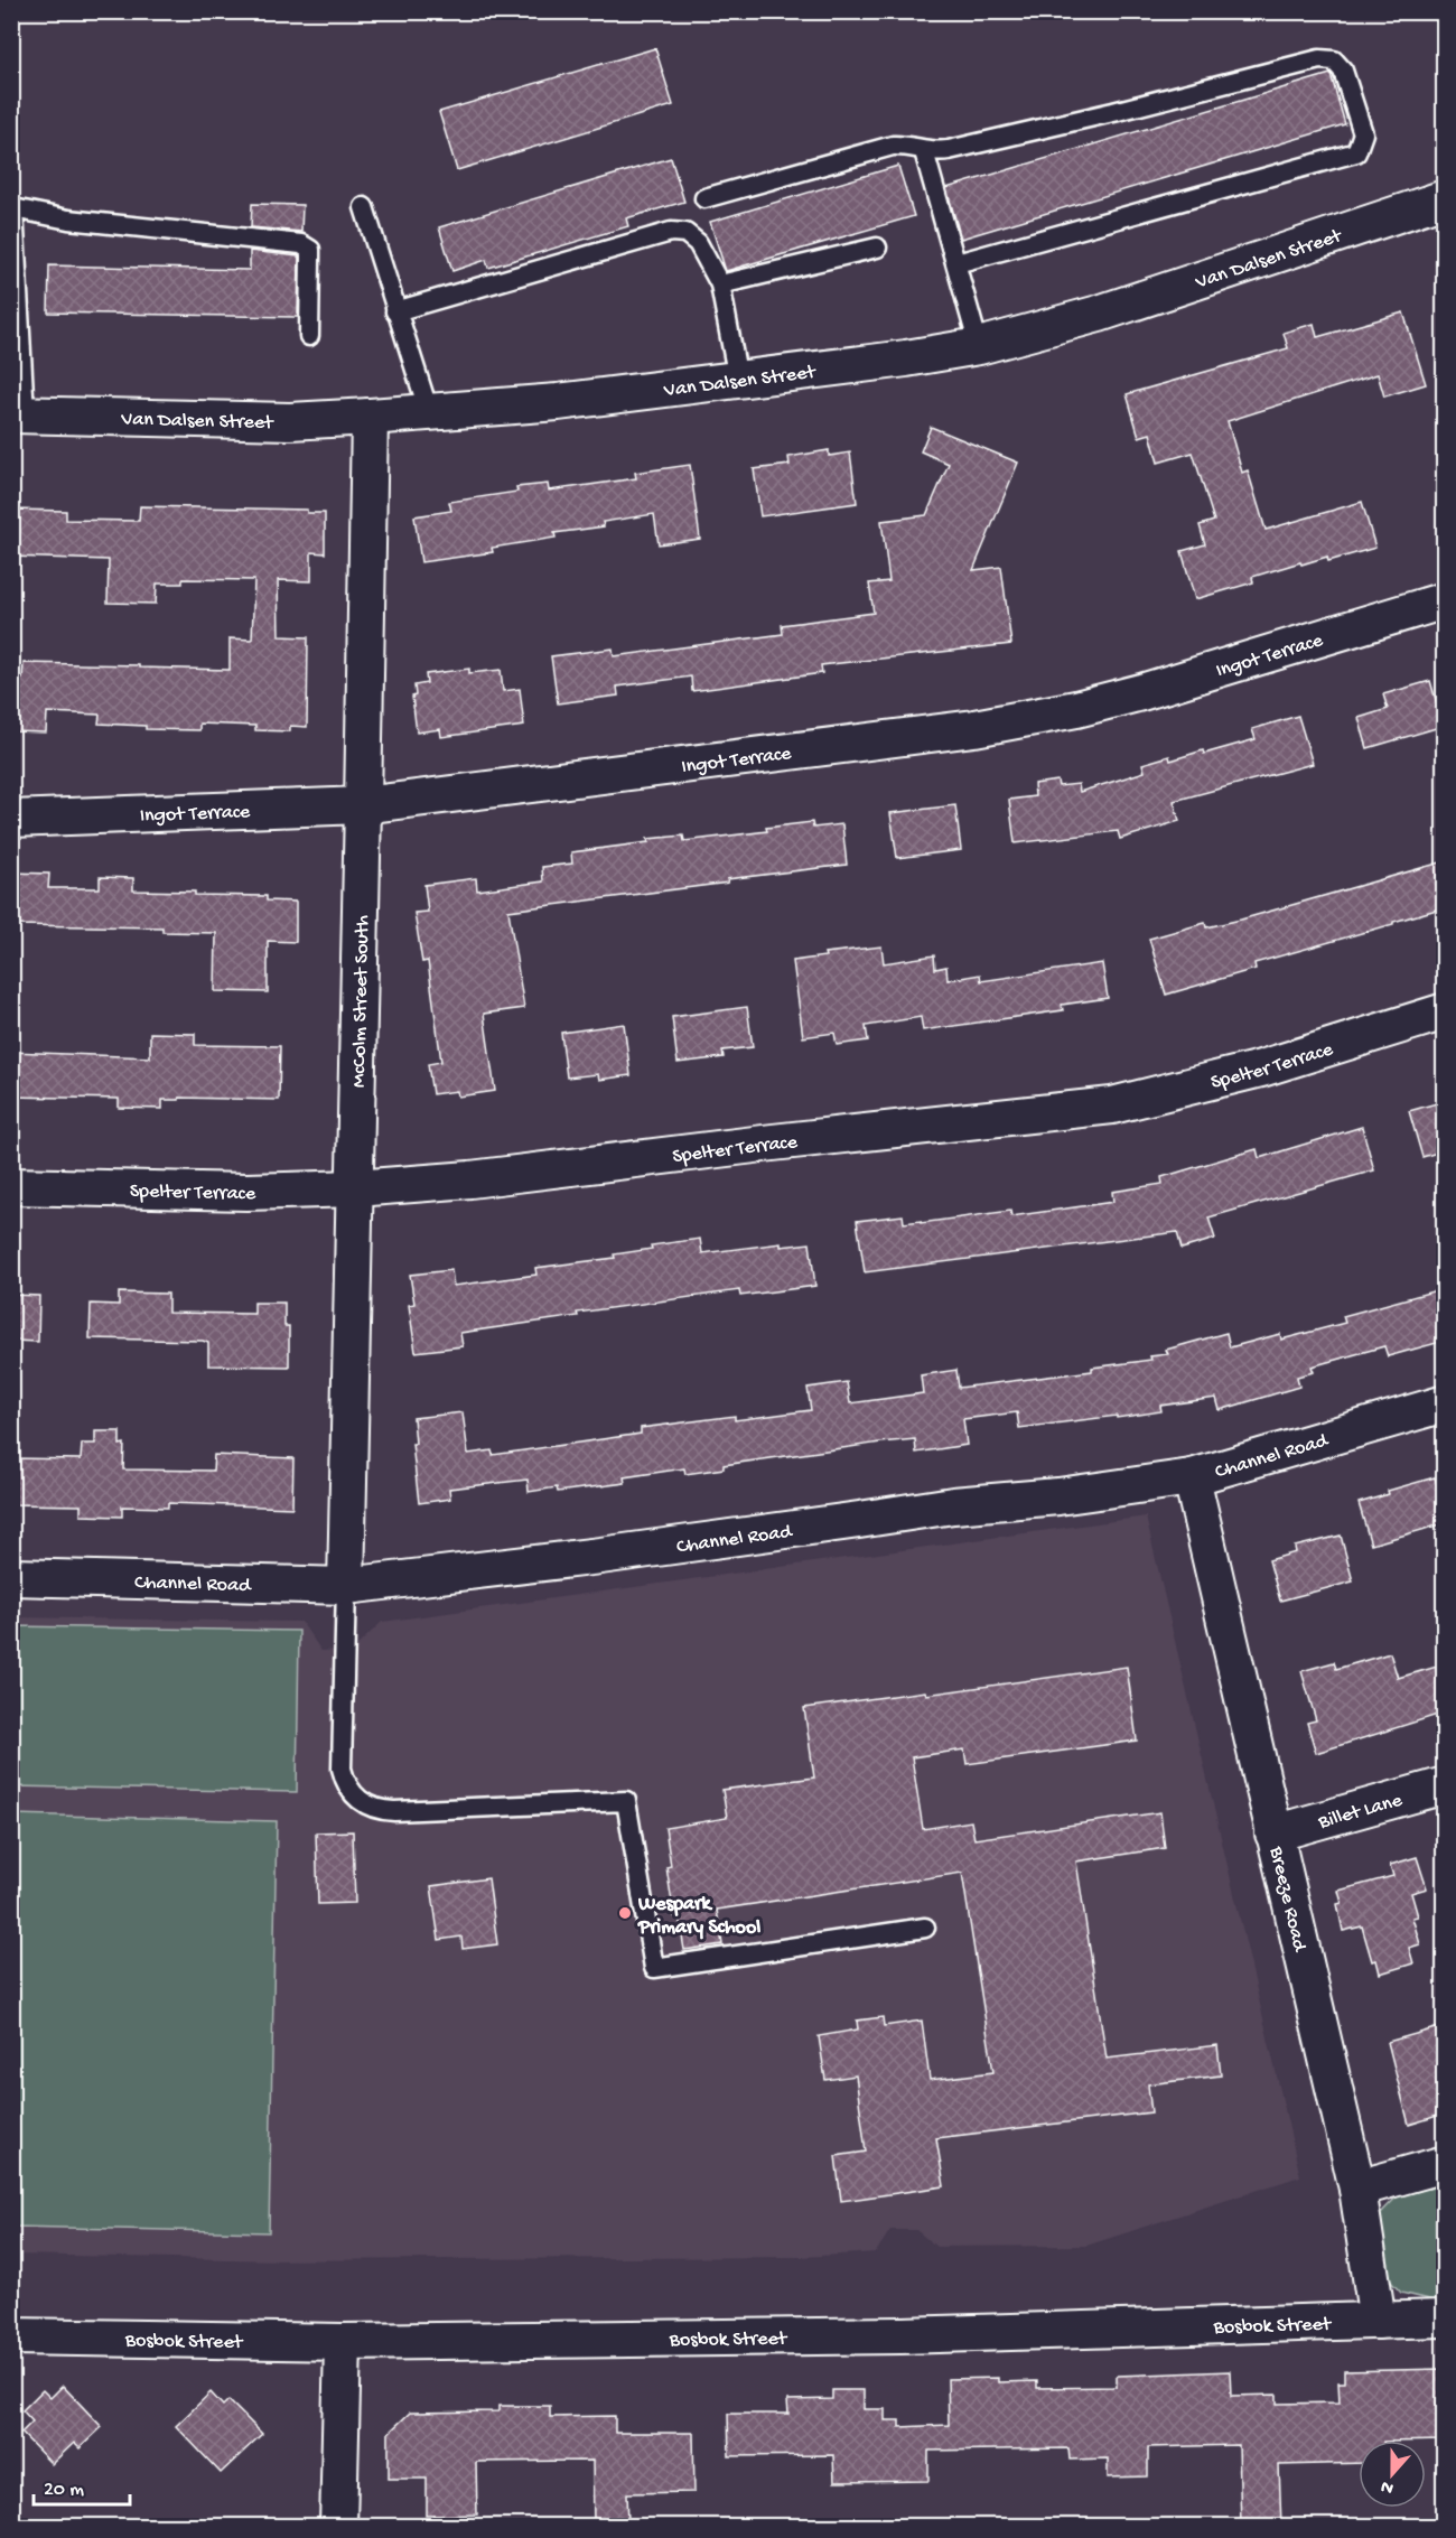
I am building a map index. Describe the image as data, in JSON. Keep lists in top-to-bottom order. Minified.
{"streets":{"street":["Van Dalsen Street","Ingot Terrace","McColm Street South","Spelter Terrace","Channel Road","Billet Lane","Breeze Road","Bosbok Street"]},"crossings":[["Van Dalsen Street","McColm Street South"],["Ingot Terrace","McColm Street South"],["McColm Street South","Spelter Terrace"],["McColm Street South","Channel Road"],["Channel Road","Breeze Road"],["Billet Lane","Breeze Road"],["Breeze Road","Bosbok Street"]],"places":["Wespark Primary School"],"scale_bar":"20 m","north":"bottom"}
